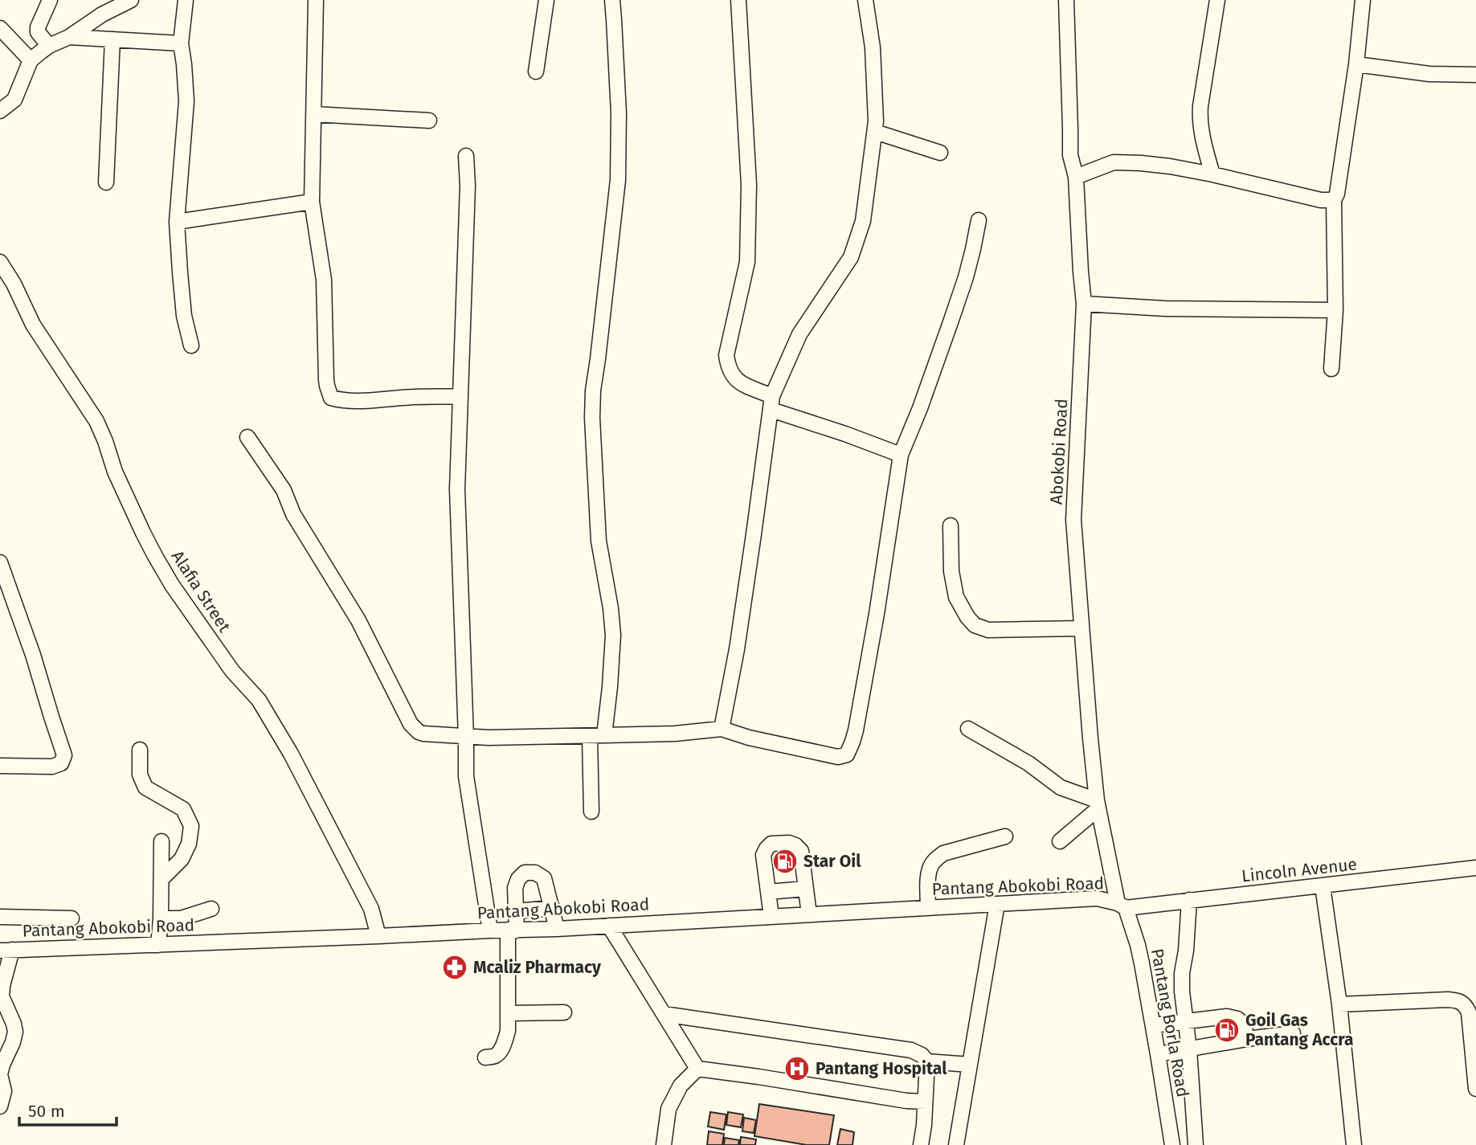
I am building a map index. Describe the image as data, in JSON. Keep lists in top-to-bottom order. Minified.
{"streets":{"street":["Abokobi Road","Alafia Street","Lincoln Avenue","Pantang Abokobi Road","Pantang Borla Road"]},"crossings":[["Abokobi Road","Lincoln Avenue"],["Abokobi Road","Pantang Abokobi Road"],["Abokobi Road","Pantang Borla Road"],["Alafia Street","Pantang Abokobi Road"],["Lincoln Avenue","Pantang Abokobi Road"],["Lincoln Avenue","Pantang Borla Road"],["Pantang Abokobi Road","Pantang Borla Road"]],"places":{"fuel station":["Star Oil","Goil Gas Pantang Accra"],"pharmacy":["Mcaliz Pharmacy"],"hospital":["Pantang Hospital"]},"scale_bar":"50 m"}
